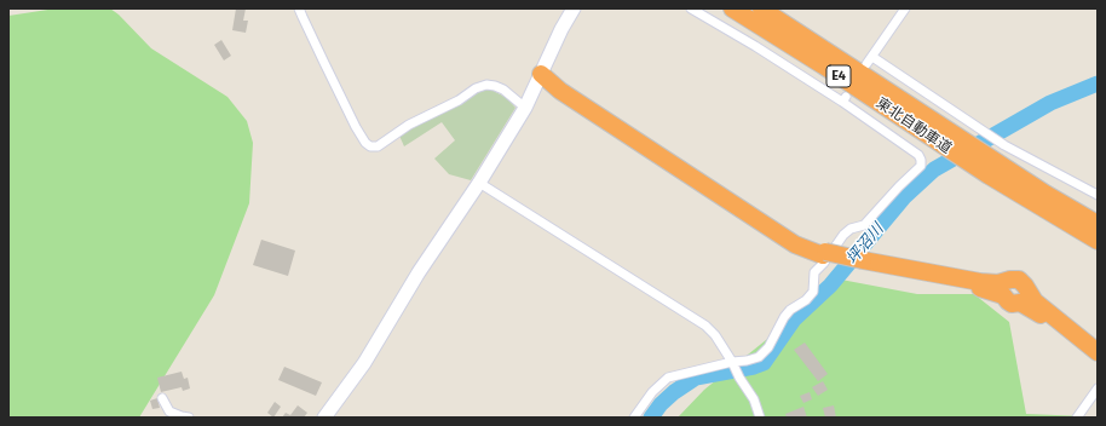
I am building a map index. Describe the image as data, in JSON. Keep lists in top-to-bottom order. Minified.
{"streets":{"highway":["E4","東北自動車道"]},"water":["坪沼川"]}
